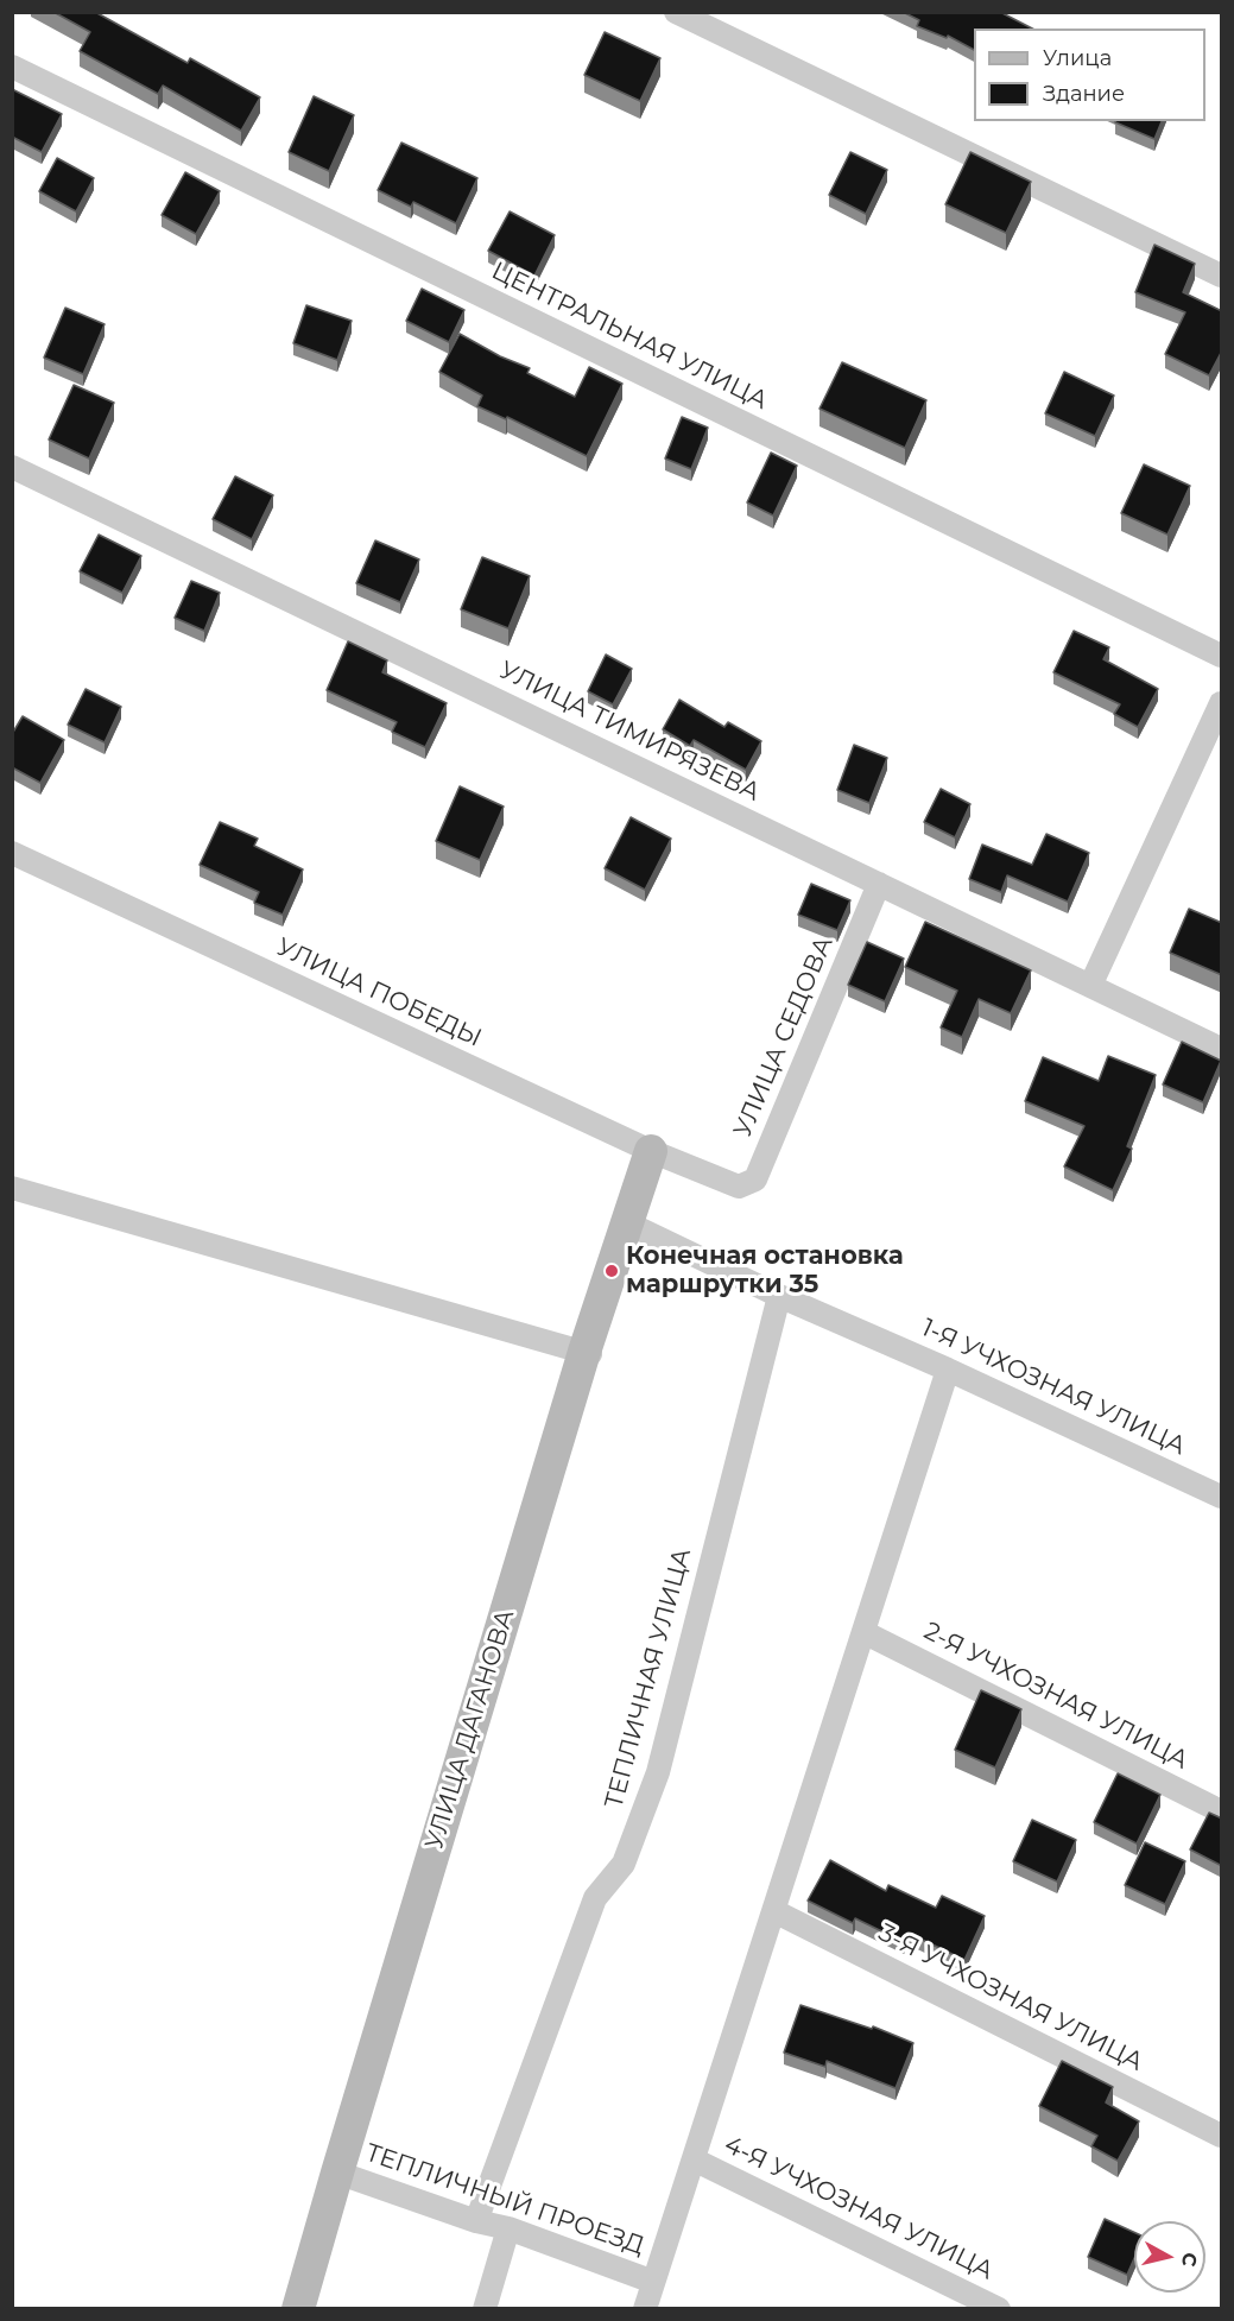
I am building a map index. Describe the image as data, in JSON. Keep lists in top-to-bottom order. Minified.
{"streets":{"main road":["УЛИЦА ДАГАНОВА"],"street":["ЦЕНТРАЛЬНАЯ УЛИЦА","УЛИЦА ТИМИРЯЗЕВА","УЛИЦА ПОБЕДЫ","УЛИЦА СЕДОВА","1-Я УЧХОЗНАЯ УЛИЦА","ТЕПЛИЧНАЯ УЛИЦА","2-Я УЧХОЗНАЯ УЛИЦА","3-Я УЧХОЗНАЯ УЛИЦА","ТЕПЛИЧНЫЙ ПРОЕЗД","4-Я УЧХОЗНАЯ УЛИЦА"]},"crossings":[["УЛИЦА ТИМИРЯЗЕВА","УЛИЦА СЕДОВА"],["УЛИЦА ПОБЕДЫ","УЛИЦА СЕДОВА"],["УЛИЦА ПОБЕДЫ","УЛИЦА ДАГАНОВА"],["1-Я УЧХОЗНАЯ УЛИЦА","ТЕПЛИЧНАЯ УЛИЦА"],["1-Я УЧХОЗНАЯ УЛИЦА","УЛИЦА ДАГАНОВА"],["ТЕПЛИЧНАЯ УЛИЦА","ТЕПЛИЧНЫЙ ПРОЕЗД"],["УЛИЦА ДАГАНОВА","ТЕПЛИЧНЫЙ ПРОЕЗД"]],"places":["Конечная остановка маршрутки 35"],"legend":["Улица","Здание"],"north":"right"}
